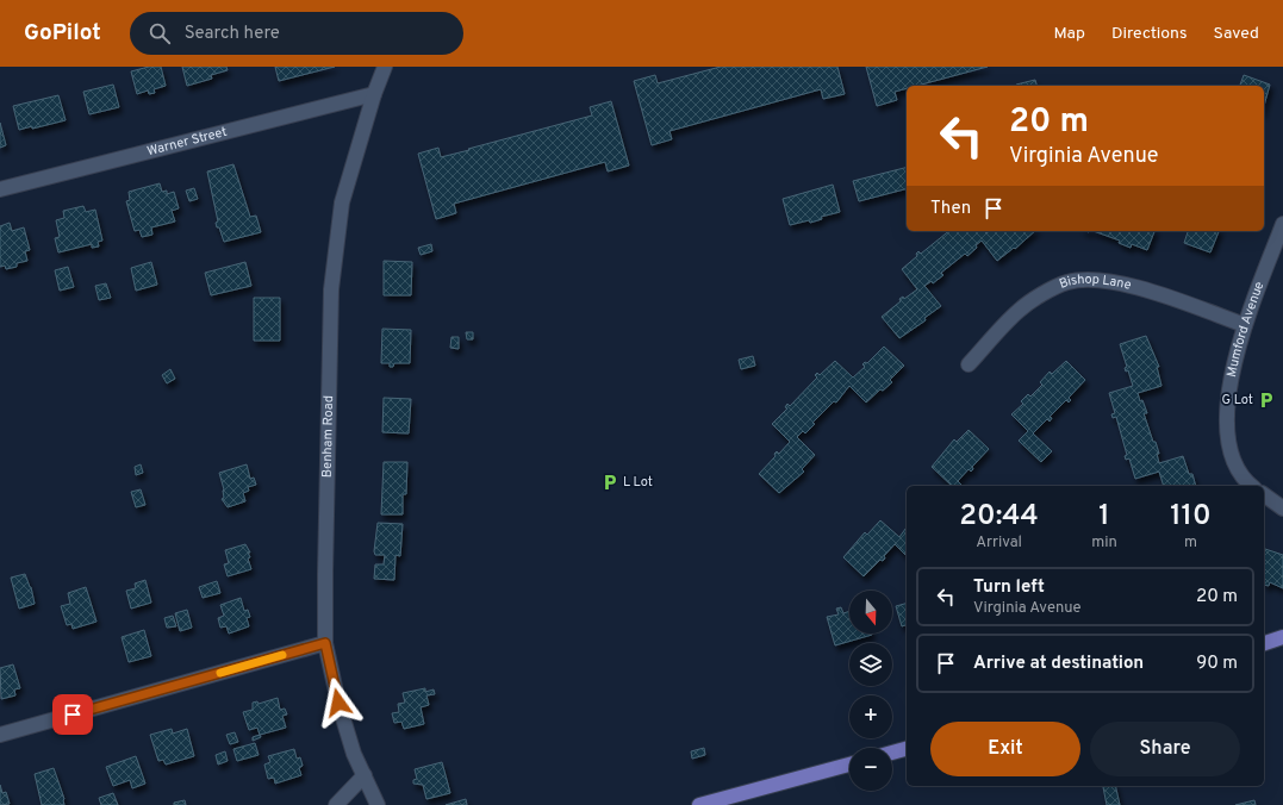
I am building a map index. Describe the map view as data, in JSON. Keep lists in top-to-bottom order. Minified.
{"streets":{"street":["Warner Street","Bishop Lane","Mumford Avenue","Benham Road"]},"crossings":[["Warner Street","Benham Road"],["Bishop Lane","Mumford Avenue"]],"places":{"parking":["G Lot","L Lot"]},"north":"bottom","page":{"header":"GoPilot","search":"Search here","nav":["Map","Directions","Saved"],"turn":["20 m","Virginia Avenue"],"then":"Then","eta":["20:44","Arrival","1","min","110","m"],"list":[{"name":"Turn left","note":"Virginia Avenue","value":"20 m"},{"name":"Arrive at destination","value":"90 m"}],"map_buttons":["+","−"],"buttons":["Exit","Share"]}}
